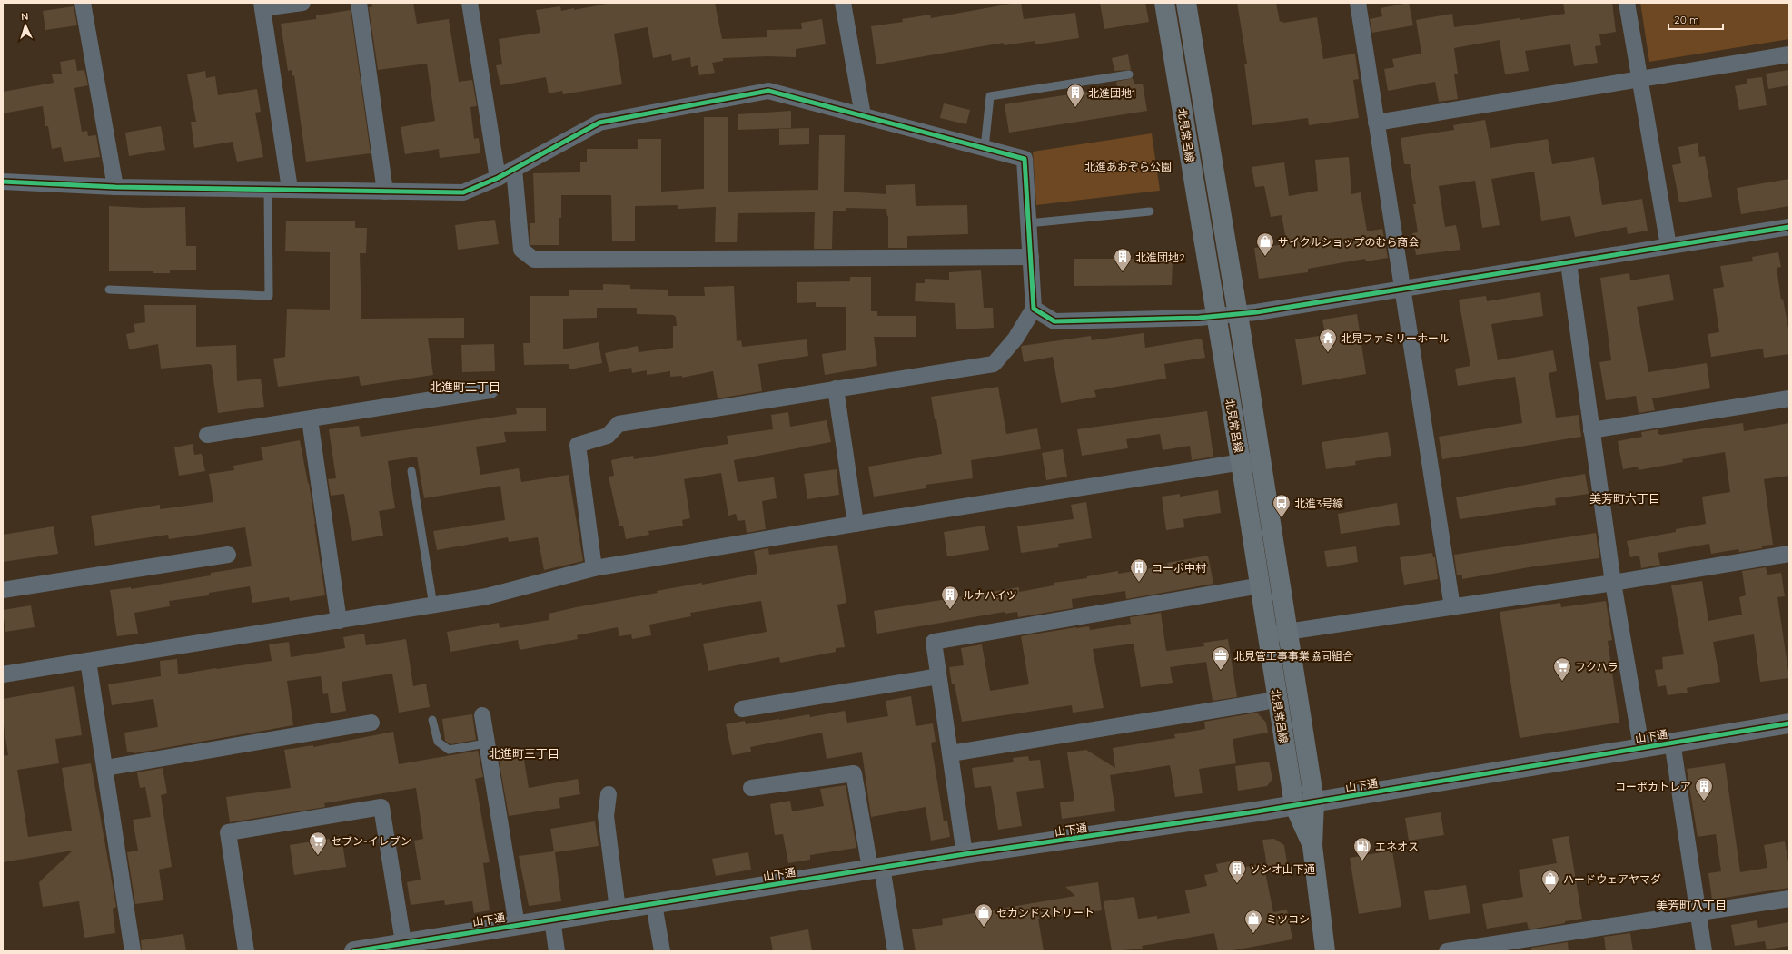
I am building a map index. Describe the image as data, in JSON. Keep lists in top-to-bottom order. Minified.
{"streets":{"main road":["北見常呂線"],"street":["山下通"]},"crossings":[["北見常呂線","山下通"]],"districts":["北進町二丁目","美芳町六丁目","北進町三丁目","美芳町八丁目"],"parks":["北進あおぞら公園"],"places":{"building":["北進団地1","北進団地2","コーポ中村","ルナハイツ","コーポカトレア","ソシオ山下通"],"shop":["サイクルショップのむら商会","ハードウェアヤマダ","セカンドストリート","ミツコシ"],"temple":["北見ファミリーホール"],"bus stop":["北進3号線"],"office":["北見管工事事業協同組合"],"supermarket":["フクハラ","セブン-イレブン"],"fuel station":["エネオス"]},"scale_bar":"20 m","north":"top"}
